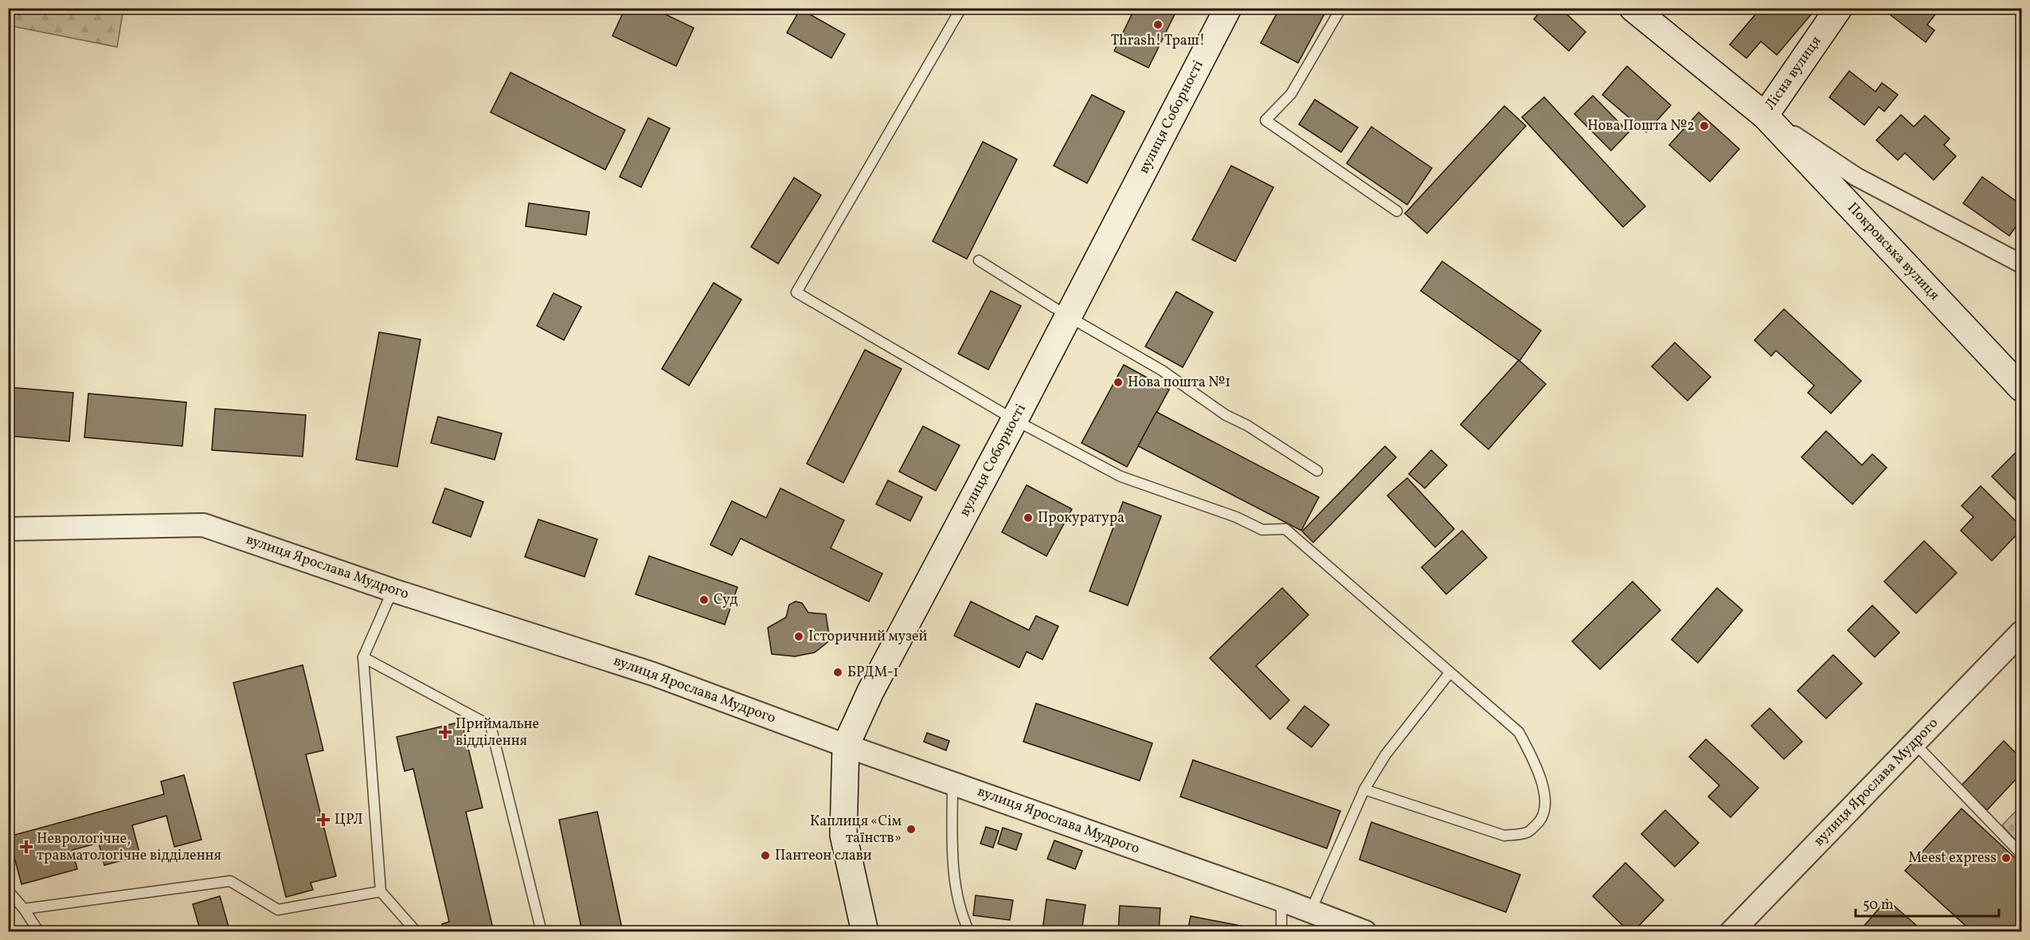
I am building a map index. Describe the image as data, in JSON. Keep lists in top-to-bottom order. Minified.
{"streets":{"main road":["Лісна вулиця","вулиця Соборності","Покровська вулиця"],"street":["вулиця Ярослава Мудрого"]},"crossings":[["Лісна вулиця","Покровська вулиця"],["вулиця Соборності","вулиця Ярослава Мудрого"]],"places":{"other":["Thrash! Траш!","Нова Пошта №2","Нова пошта №1","Прокуратура","Суд","Історичний музей","БРДМ-1","Каплиця «Сім таїнств»","Пантеон слави","Meest express"],"health":["Приймальне відділення","ЦРЛ","Неврологічне, травматологічне відділення"]},"scale_bar":"50 m"}
